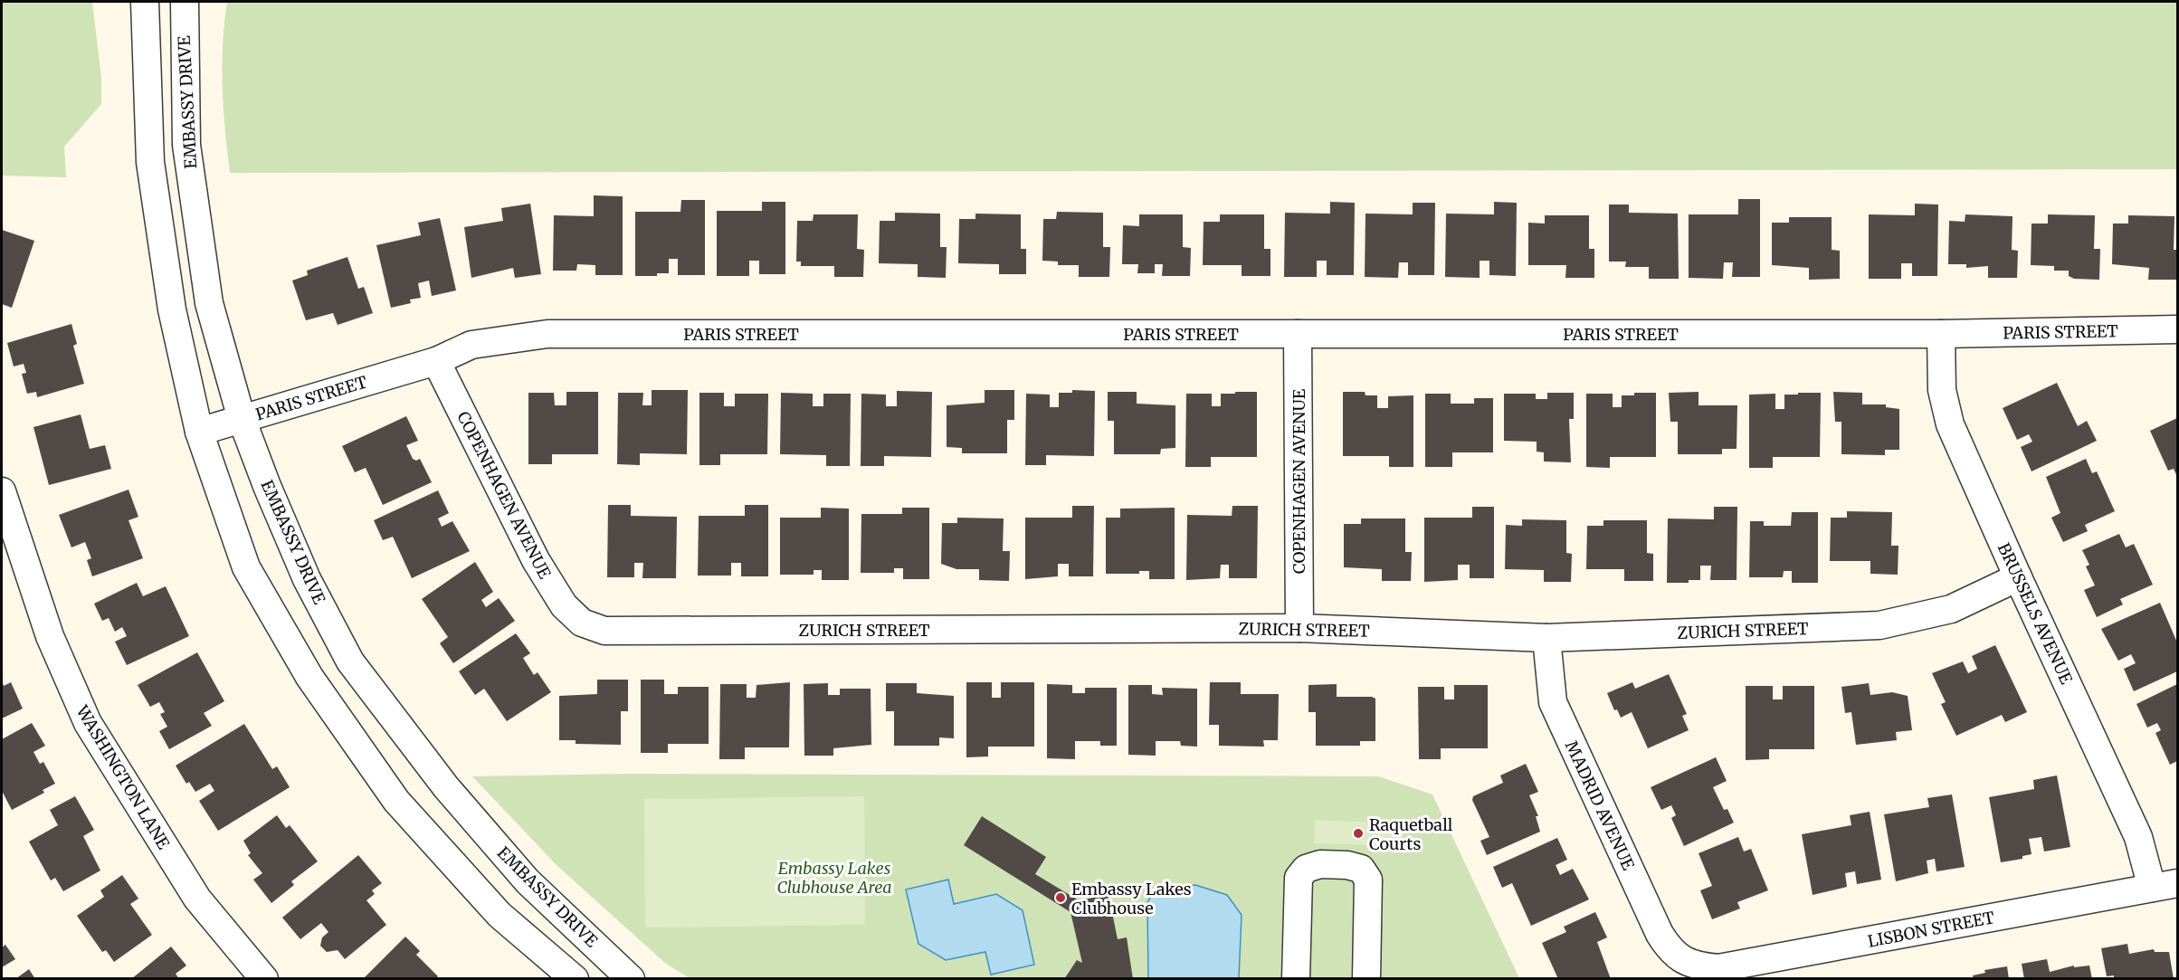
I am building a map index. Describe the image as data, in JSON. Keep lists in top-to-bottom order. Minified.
{"streets":{"street":["EMBASSY DRIVE","PARIS STREET","COPENHAGEN AVENUE","BRUSSELS AVENUE","ZURICH STREET","WASHINGTON LANE","MADRID AVENUE","LISBON STREET"]},"crossings":[["EMBASSY DRIVE","PARIS STREET"],["PARIS STREET","COPENHAGEN AVENUE"],["PARIS STREET","BRUSSELS AVENUE"],["COPENHAGEN AVENUE","ZURICH STREET"],["BRUSSELS AVENUE","ZURICH STREET"],["BRUSSELS AVENUE","LISBON STREET"],["ZURICH STREET","MADRID AVENUE"],["MADRID AVENUE","LISBON STREET"]],"parks":["Embassy Lakes Clubhouse Area"],"places":["Raquetball Courts","Embassy Lakes Clubhouse"]}
